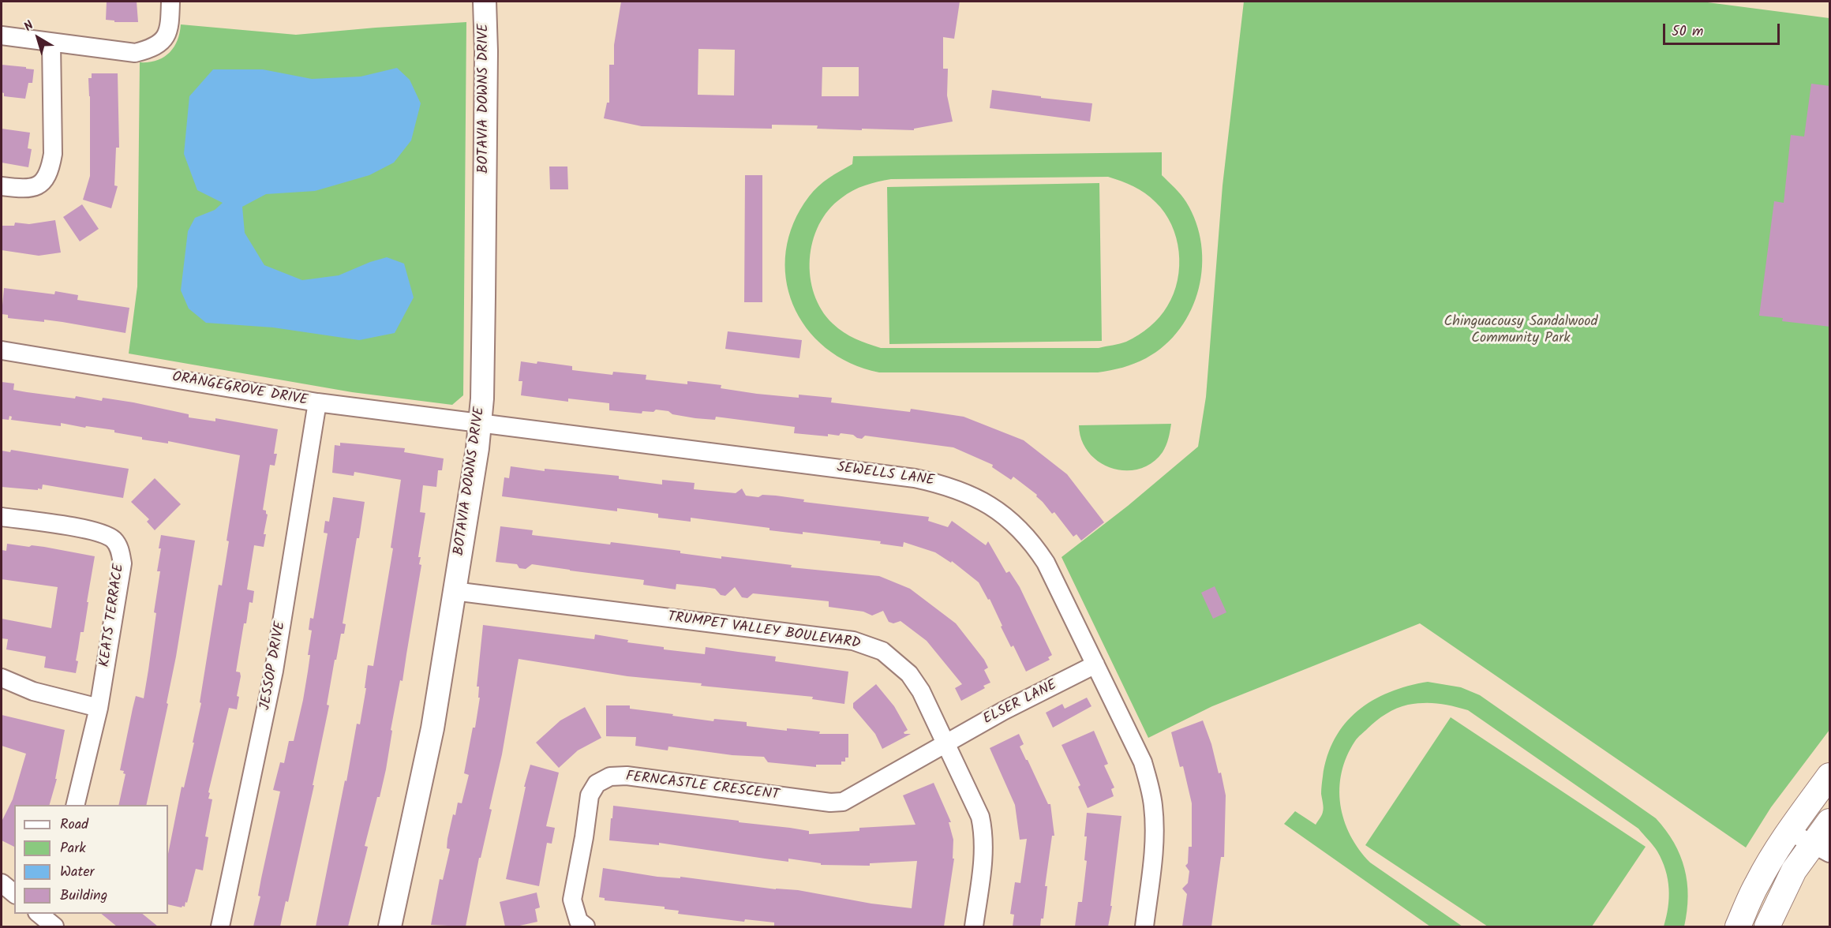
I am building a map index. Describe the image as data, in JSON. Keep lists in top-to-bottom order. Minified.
{"streets":{"street":["BOTAVIA DOWNS DRIVE","ORANGEGROVE DRIVE","SEWELLS LANE","KEATS TERRACE","TRUMPET VALLEY BOULEVARD","JESSOP DRIVE","ELSER LANE","FERNCASTLE CRESCENT"]},"crossings":[["BOTAVIA DOWNS DRIVE","ORANGEGROVE DRIVE"],["BOTAVIA DOWNS DRIVE","SEWELLS LANE"],["BOTAVIA DOWNS DRIVE","TRUMPET VALLEY BOULEVARD"],["ORANGEGROVE DRIVE","SEWELLS LANE"],["ORANGEGROVE DRIVE","JESSOP DRIVE"],["SEWELLS LANE","ELSER LANE"],["TRUMPET VALLEY BOULEVARD","ELSER LANE"],["TRUMPET VALLEY BOULEVARD","FERNCASTLE CRESCENT"],["ELSER LANE","FERNCASTLE CRESCENT"]],"parks":["Chinguacousy Sandalwood Community Park"],"legend":["Road","Park","Water","Building"],"scale_bar":"50 m","north":"top left"}
